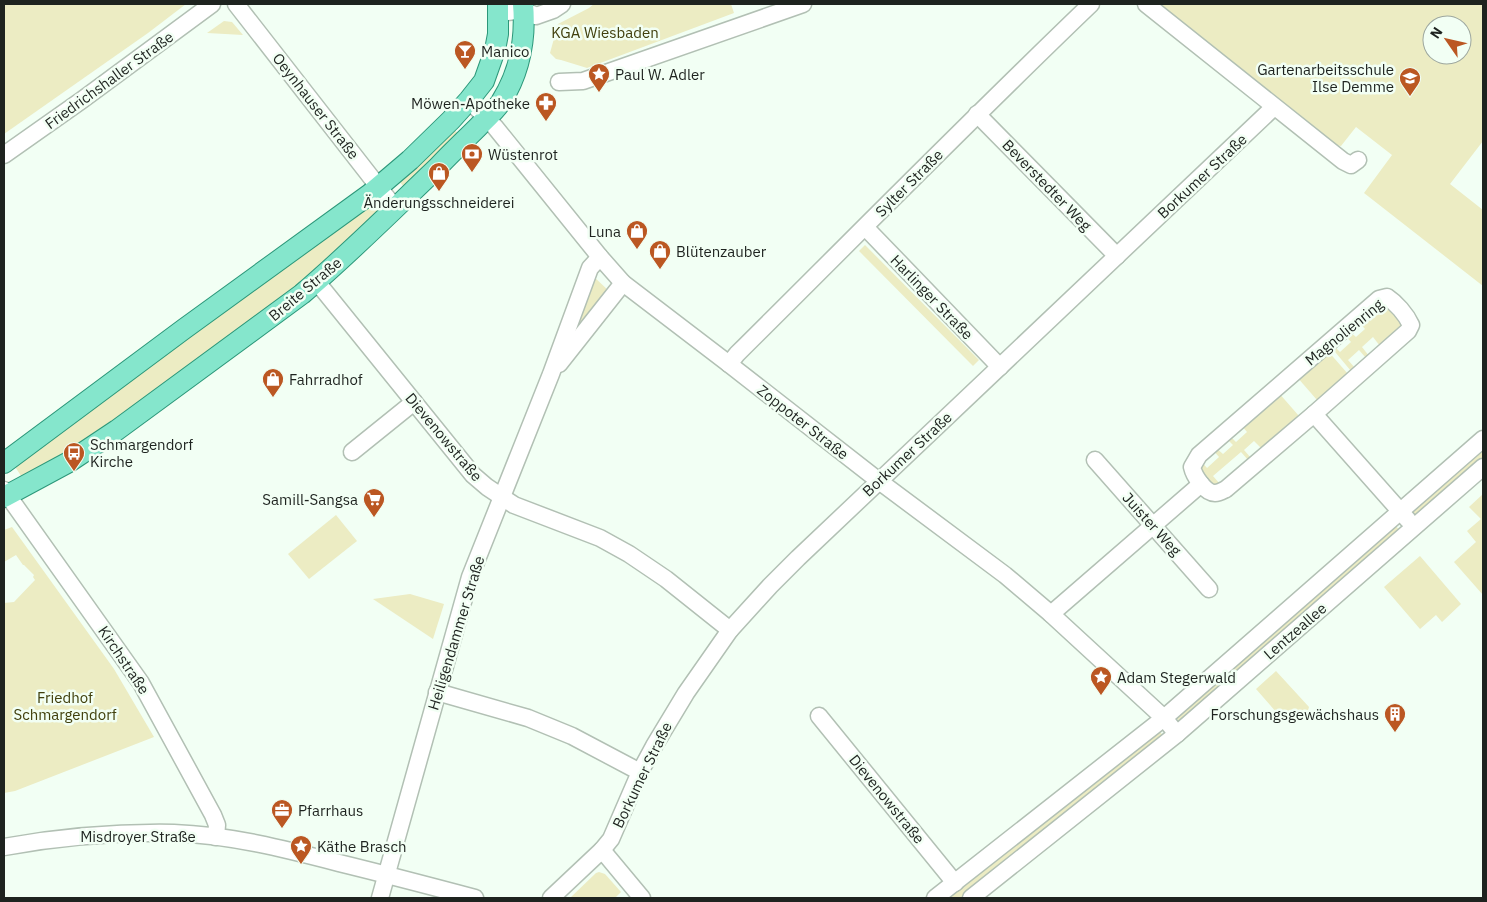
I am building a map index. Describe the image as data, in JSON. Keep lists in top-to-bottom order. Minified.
{"streets":{"main road":["Breite Straße"],"street":["Friedrichshaller Straße","Oeynhauser Straße","Borkumer Straße","Sylter Straße","Beverstedter Weg","Harlinger Straße","Magnolienring","Zoppoter Straße","Dievenowstraße","Juister Weg","Lentzeallee","Heiligendammer Straße","Kirchstraße","Misdroyer Straße"]},"crossings":[["Oeynhauser Straße","Breite Straße"],["Borkumer Straße","Beverstedter Weg"],["Borkumer Straße","Harlinger Straße"],["Borkumer Straße","Zoppoter Straße"],["Borkumer Straße","Dievenowstraße"],["Sylter Straße","Beverstedter Weg"],["Sylter Straße","Harlinger Straße"],["Sylter Straße","Zoppoter Straße"],["Breite Straße","Zoppoter Straße"],["Breite Straße","Dievenowstraße"],["Breite Straße","Kirchstraße"],["Zoppoter Straße","Lentzeallee"],["Zoppoter Straße","Heiligendammer Straße"],["Dievenowstraße","Lentzeallee"],["Dievenowstraße","Heiligendammer Straße"],["Heiligendammer Straße","Misdroyer Straße"],["Kirchstraße","Misdroyer Straße"]],"parks":["KGA Wiesbaden","Friedhof Schmargendorf"],"places":{"bar":["Manico"],"place":["Paul W. Adler","Adam Stegerwald","Käthe Brasch"],"school or university":["Gartenarbeitsschule Ilse Demme"],"pharmacy":["Möwen-Apotheke"],"bank":["Wüstenrot"],"shop":["Änderungsschneiderei","Luna","Blütenzauber","Fahrradhof"],"bus stop":["Schmargendorf Kirche"],"supermarket":["Samill-Sangsa"],"building":["Forschungsgewächshaus"],"office":["Pfarrhaus"]},"north":"top left"}
